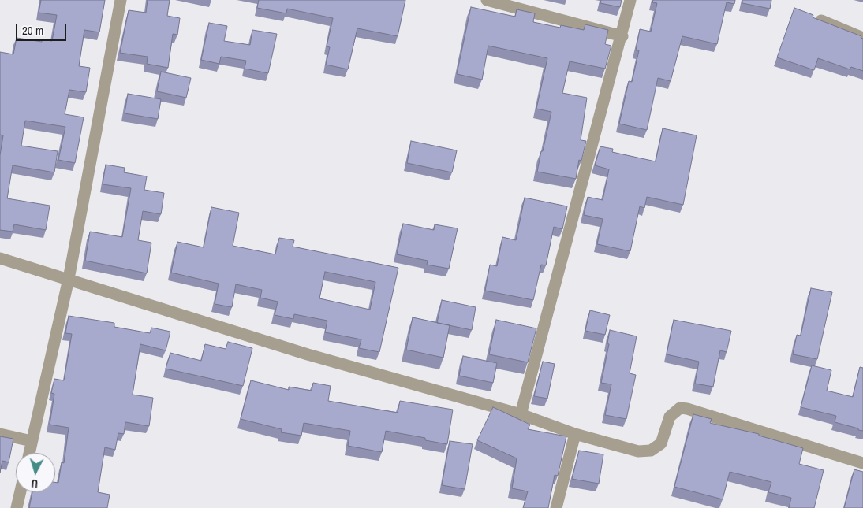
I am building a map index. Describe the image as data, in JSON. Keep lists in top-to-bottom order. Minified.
{"scale_bar":"20 m","north":"bottom"}
